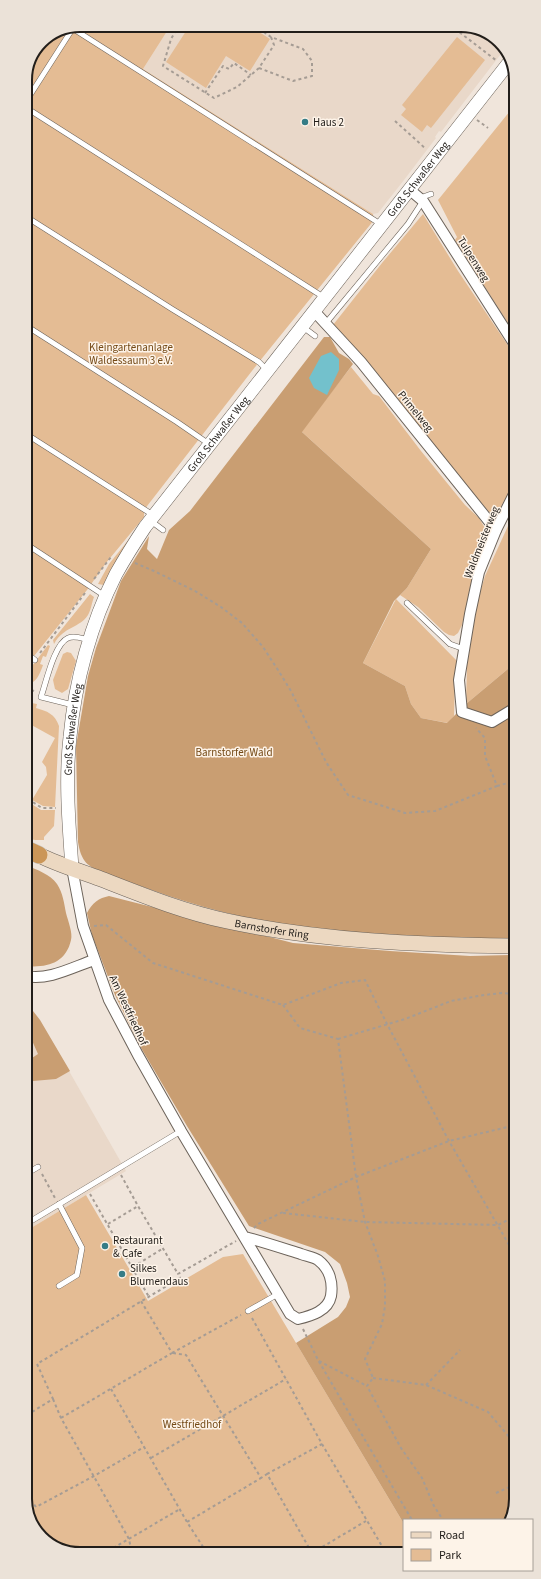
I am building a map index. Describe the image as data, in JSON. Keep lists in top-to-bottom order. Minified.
{"streets":{"main road":["Barnstorfer Ring"],"street":["Groß Schwaßer Weg","Tulpenweg","Primelweg","Waldmeisterweg","Am Westfriedhof"]},"crossings":[["Groß Schwaßer Weg","Tulpenweg"],["Groß Schwaßer Weg","Primelweg"],["Groß Schwaßer Weg","Barnstorfer Ring"],["Groß Schwaßer Weg","Am Westfriedhof"],["Primelweg","Waldmeisterweg"],["Barnstorfer Ring","Am Westfriedhof"]],"parks":["Kleingartenanlage Waldessaum 3 e.V.","Barnstorfer Wald","Westfriedhof"],"places":["Haus 2","Restaurant & Cafe","Silkes Blumendaus"],"legend":["Road","Park"]}
